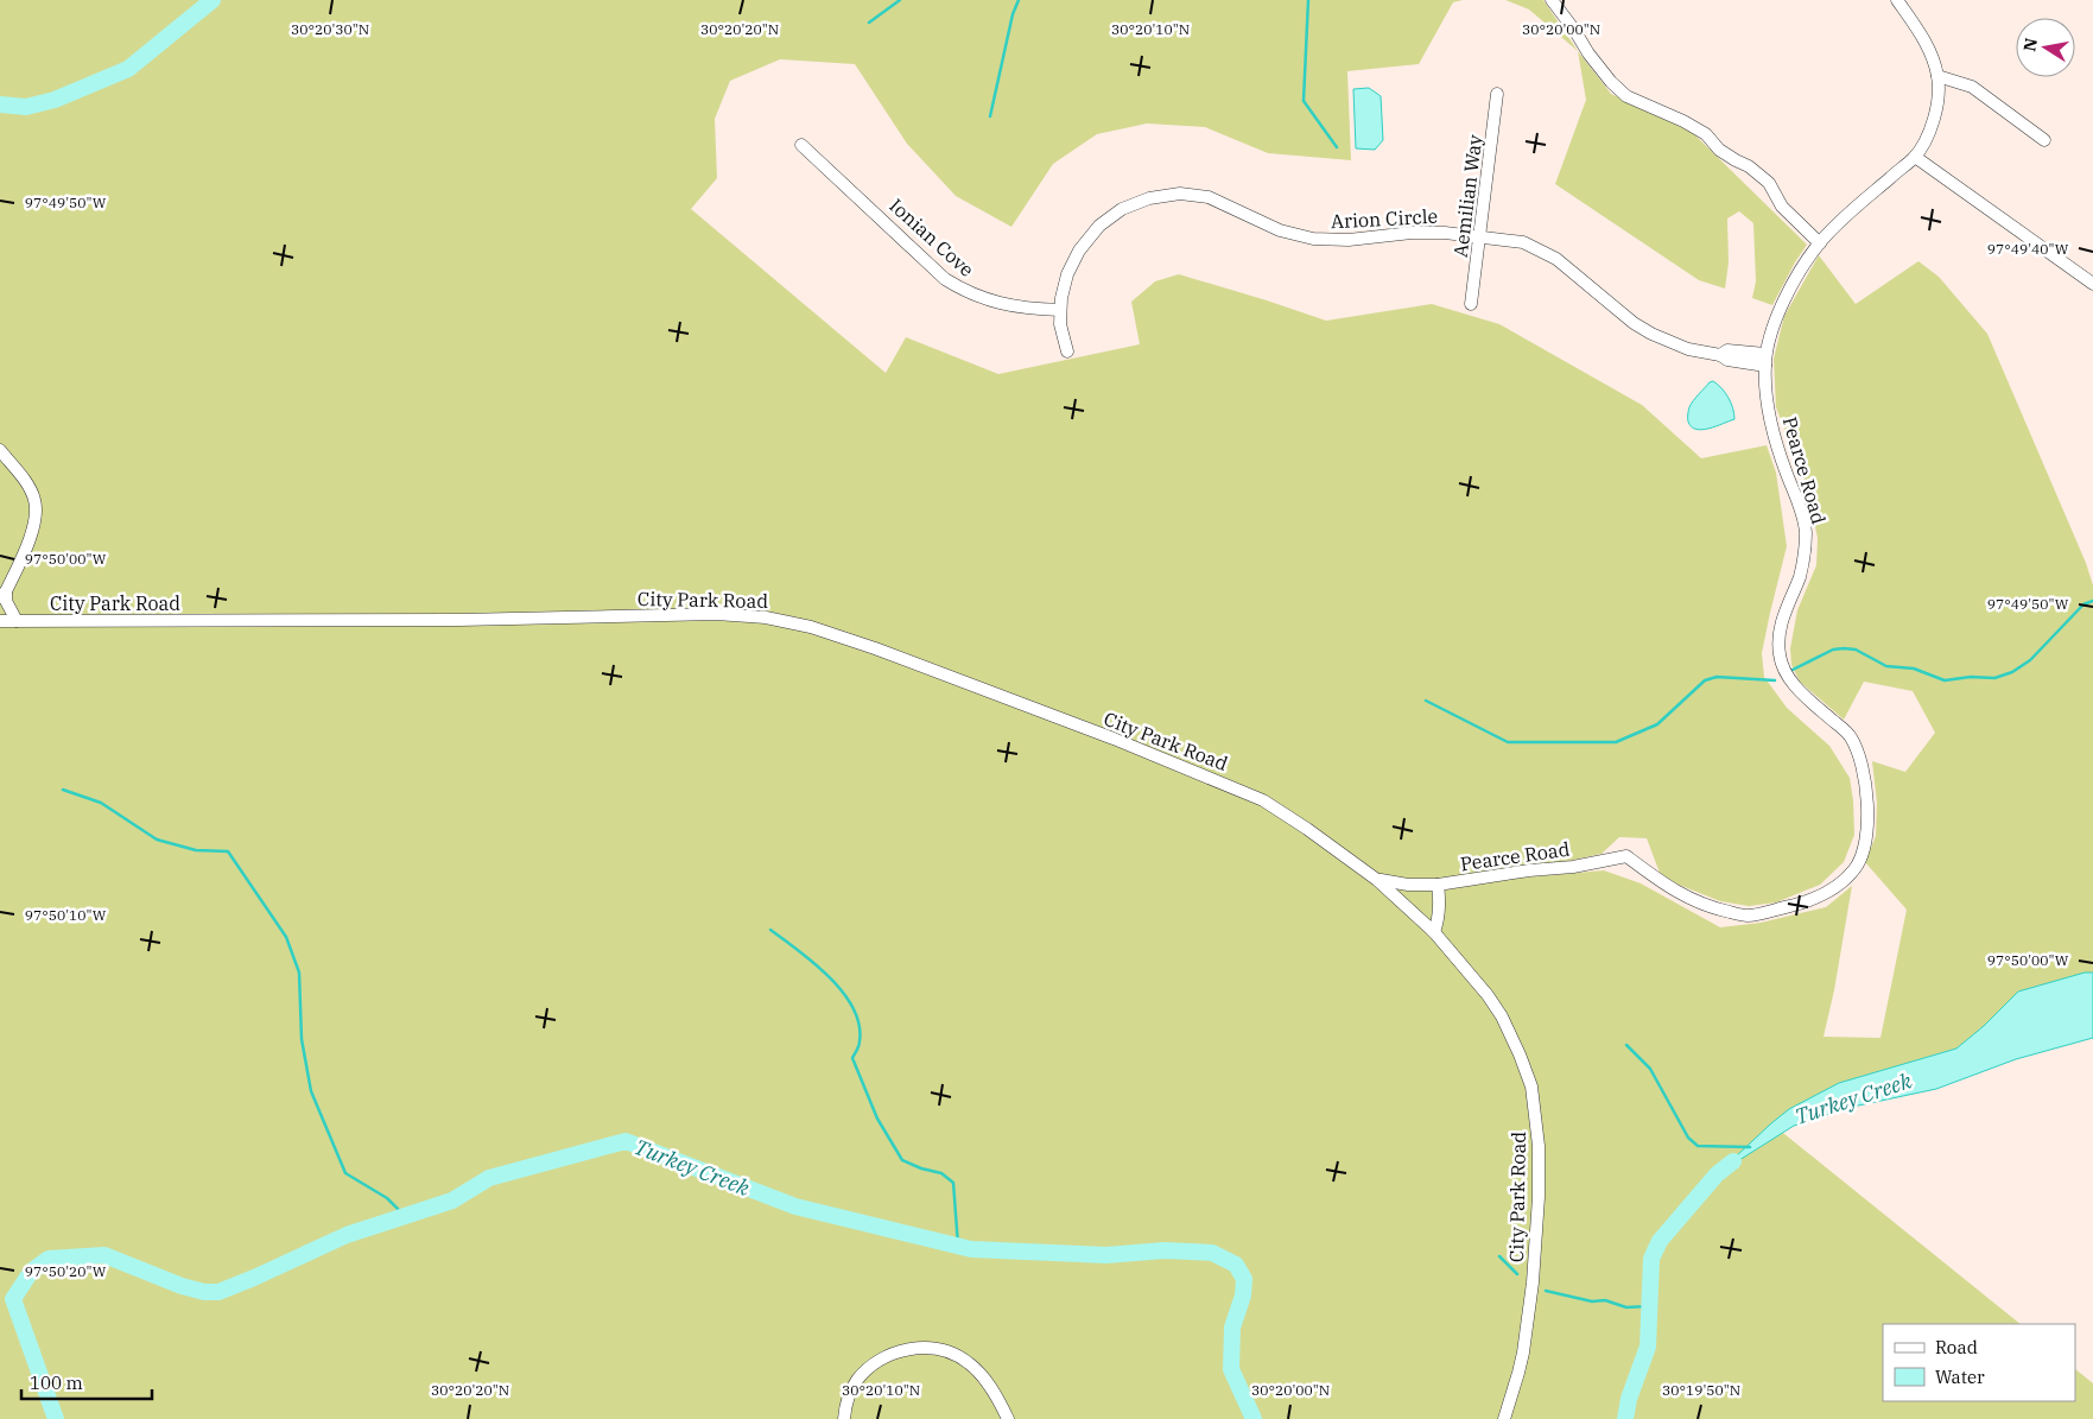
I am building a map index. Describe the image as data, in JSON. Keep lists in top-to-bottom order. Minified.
{"streets":{"street":["Aemilian Way","Arion Circle","Ionian Cove","Pearce Road","City Park Road"]},"crossings":[["Aemilian Way","Arion Circle"],["Arion Circle","Ionian Cove"],["Arion Circle","Pearce Road"],["Pearce Road","City Park Road"]],"water":["Turkey Creek"],"legend":["Road","Water"],"scale_bar":"100 m","north":"left","coordinates":["30°20'30\"N","30°20'20\"N","30°20'10\"N","30°20'00\"N","97°49'50\"W","97°49'40\"W","97°50'00\"W","97°50'10\"W","97°50'20\"W","30°19'50\"N"]}
